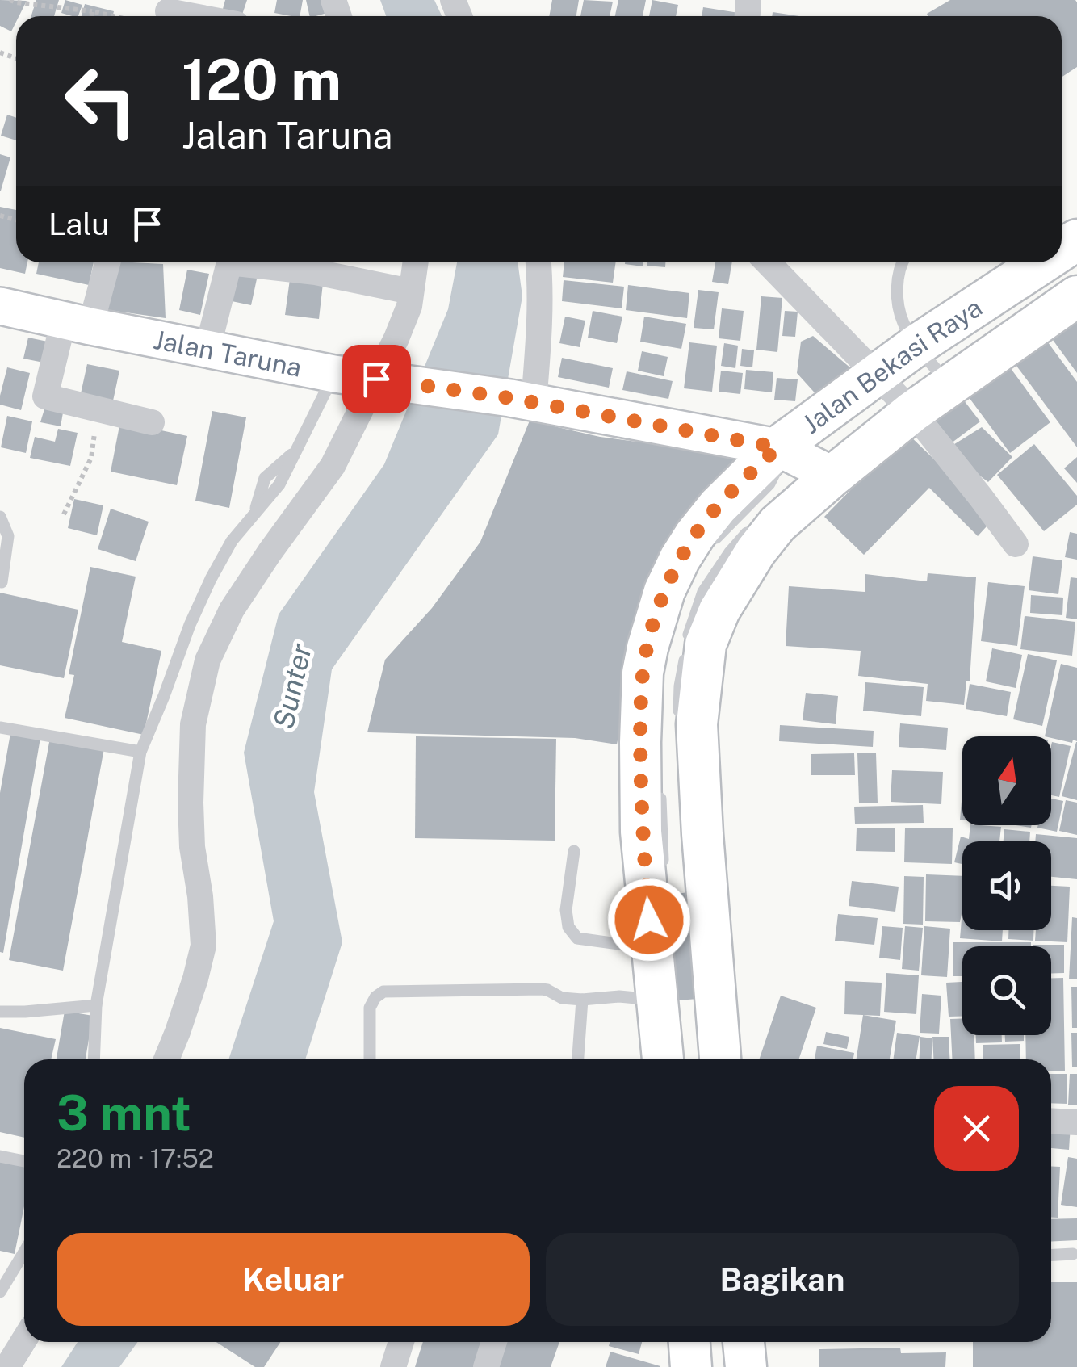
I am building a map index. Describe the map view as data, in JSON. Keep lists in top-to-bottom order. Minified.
{"streets":{"main road":["Jalan Bekasi Raya"],"street":["Jalan Taruna"]},"crossings":[["Jalan Taruna","Jalan Bekasi Raya"]],"water":["Sunter"],"north":"top","page":{"turn":["120 m","Jalan Taruna"],"then":"Lalu","heading":["3 mnt","220 m · 17:52"],"buttons":["Keluar","Bagikan"]}}
